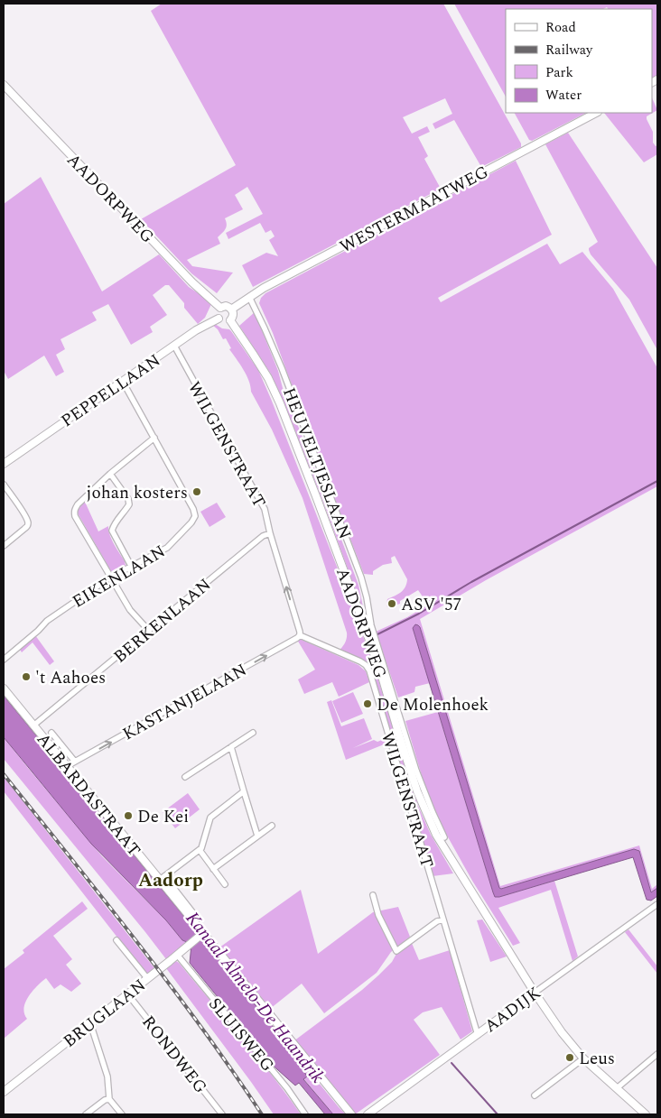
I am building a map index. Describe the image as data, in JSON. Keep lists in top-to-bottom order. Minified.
{"streets":{"street":["AADORPWEG","WESTERMAATWEG","PEPPELLAAN","WILGENSTRAAT","HEUVELTJESLAAN","EIKENLAAN","BERKENLAAN","KASTANJELAAN","ALBARDASTRAAT","AADIJK","BRUGLAAN","SLUISWEG","RONDWEG"]},"crossings":[["AADORPWEG","WESTERMAATWEG"],["AADORPWEG","PEPPELLAAN"],["AADORPWEG","AADIJK"],["WESTERMAATWEG","PEPPELLAAN"],["WESTERMAATWEG","HEUVELTJESLAAN"],["PEPPELLAAN","WILGENSTRAAT"],["PEPPELLAAN","EIKENLAAN"],["WILGENSTRAAT","BERKENLAAN"],["WILGENSTRAAT","KASTANJELAAN"],["WILGENSTRAAT","AADIJK"],["BERKENLAAN","ALBARDASTRAAT"],["KASTANJELAAN","ALBARDASTRAAT"],["ALBARDASTRAAT","BRUGLAAN"],["BRUGLAAN","SLUISWEG"],["BRUGLAAN","RONDWEG"]],"one_way":["KASTANJELAAN"],"districts":["Aadorp"],"water":["Kanaal Almelo-De Haandrik"],"places":["johan kosters","ASV '57","'t Aahoes","De Molenhoek","De Kei","Leus"],"legend":["Road","Railway","Park","Water"]}
